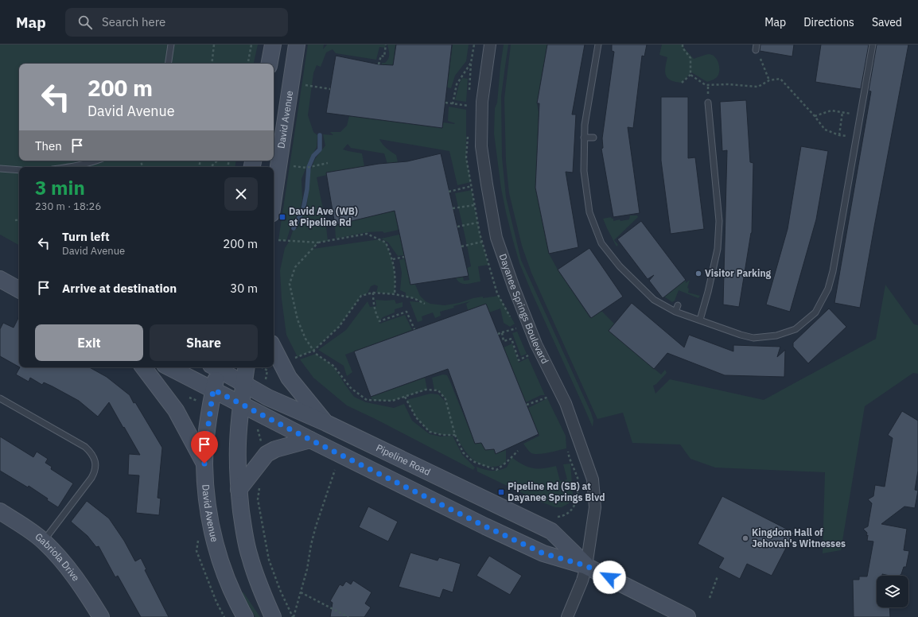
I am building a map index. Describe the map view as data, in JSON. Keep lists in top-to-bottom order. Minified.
{"streets":{"main road":["David Avenue","Pipeline Road","Gabriola Drive"],"street":["Dayanee Springs Boulevard"]},"crossings":[["David Avenue","Pipeline Road"],["Dayanee Springs Boulevard","Pipeline Road"]],"places":{"transit":["David Ave (WB) at Pipeline Rd","Pipeline Rd (SB) at Dayanee Springs Blvd"],"other":["Visitor Parking","Kingdom Hall of Jehovah's Witnesses"]},"page":{"header":"Map","search":"Search here","nav":["Map","Directions","Saved"],"turn":["200 m","David Avenue"],"then":"Then","heading":["3 min","230 m · 18:26"],"list":[{"name":"Turn left","note":"David Avenue","value":"200 m"},{"name":"Arrive at destination","value":"30 m"}],"buttons":["Exit","Share"]}}
